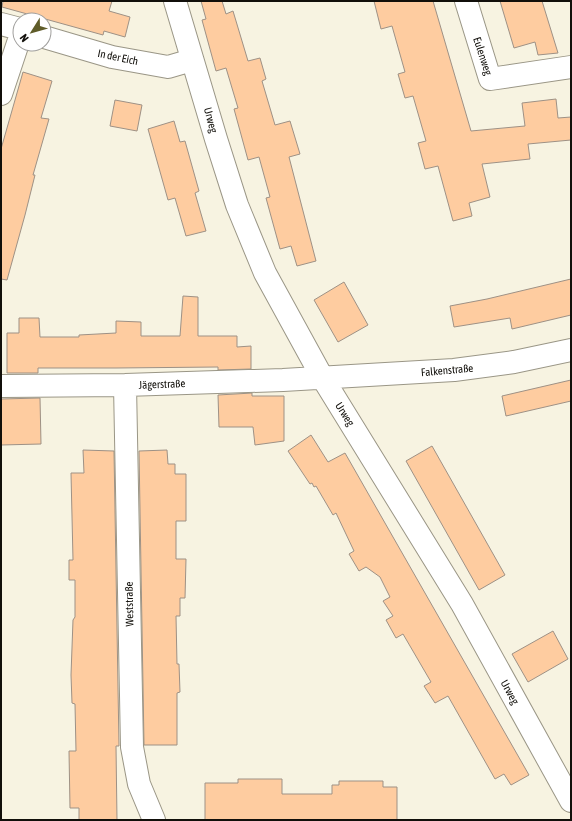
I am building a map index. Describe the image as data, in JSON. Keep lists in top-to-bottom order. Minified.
{"streets":{"street":["Eulenweg","In der Eich","Urweg","Falkenstraße","Jägerstraße","Weststraße"]},"crossings":[["In der Eich","Urweg"],["Urweg","Falkenstraße"],["Urweg","Jägerstraße"],["Falkenstraße","Jägerstraße"],["Jägerstraße","Weststraße"]],"north":"bottom left"}
